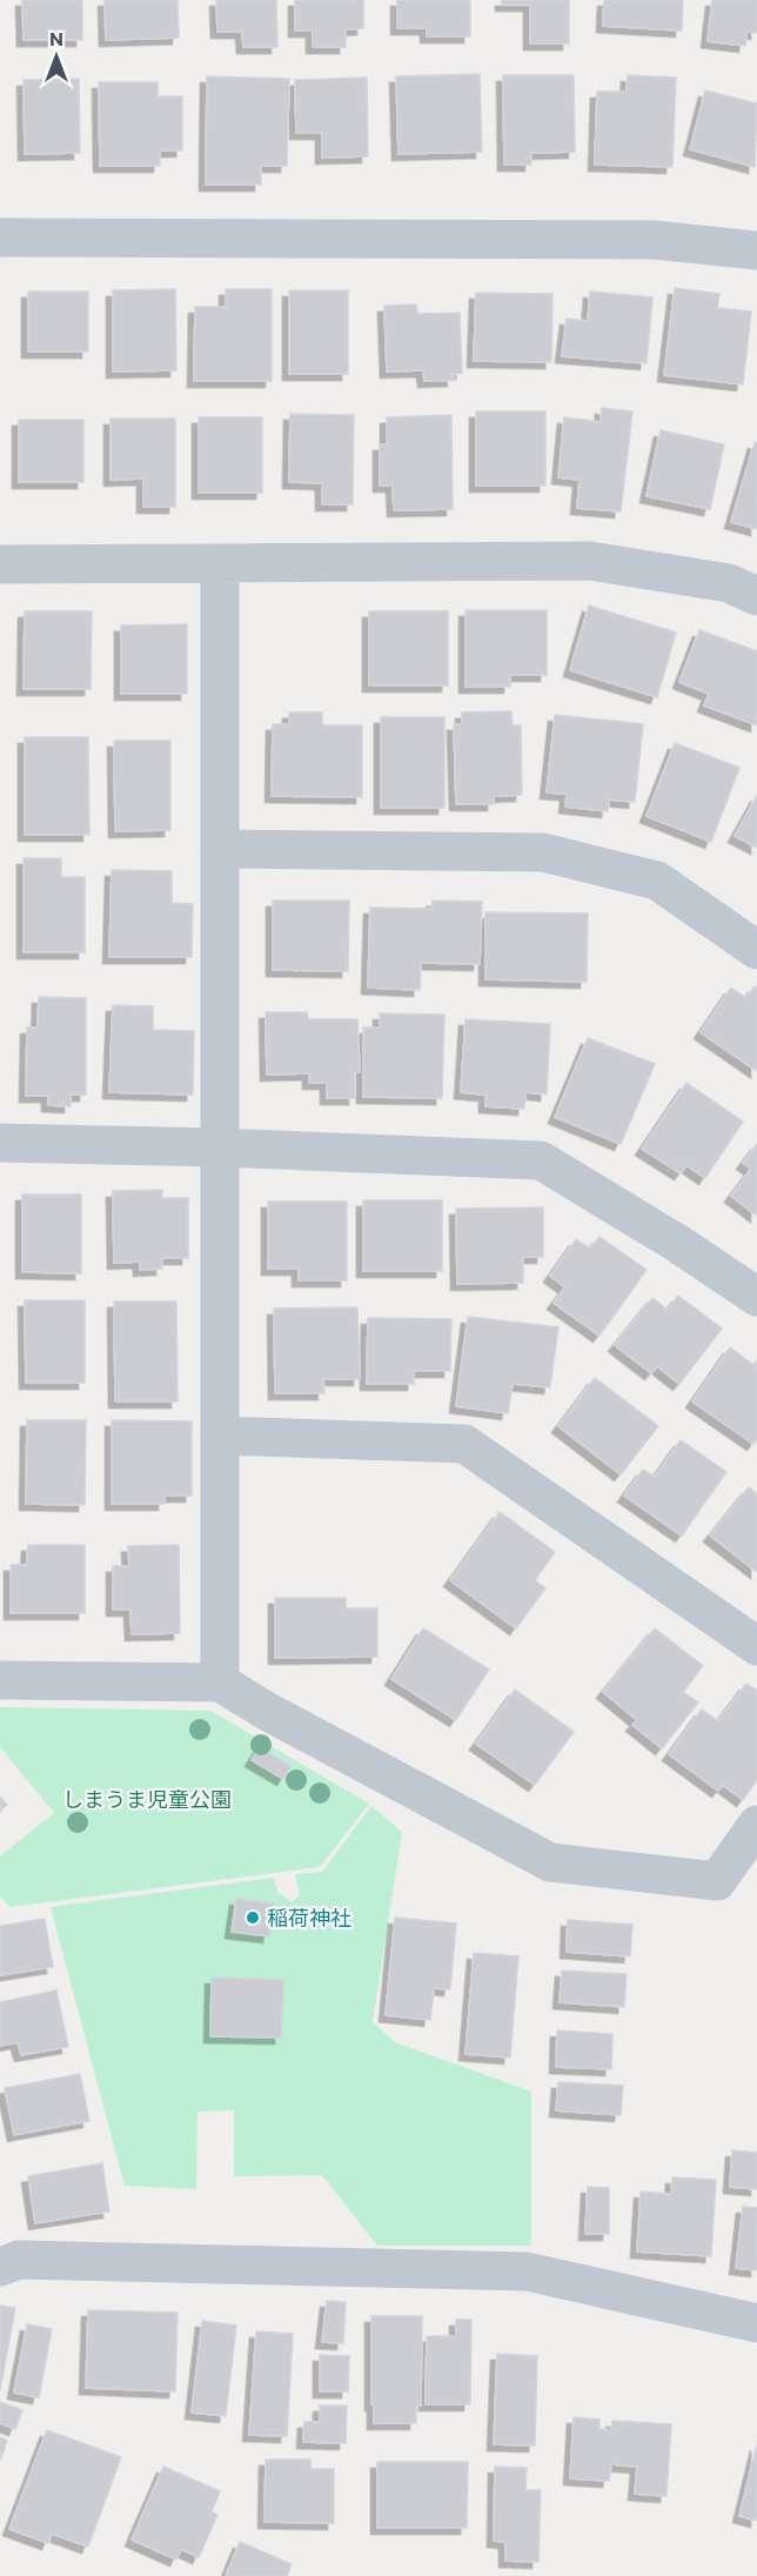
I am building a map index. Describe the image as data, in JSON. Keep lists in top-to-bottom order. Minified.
{"parks":["しまうま児童公園"],"places":["稲荷神社"],"north":"top"}
